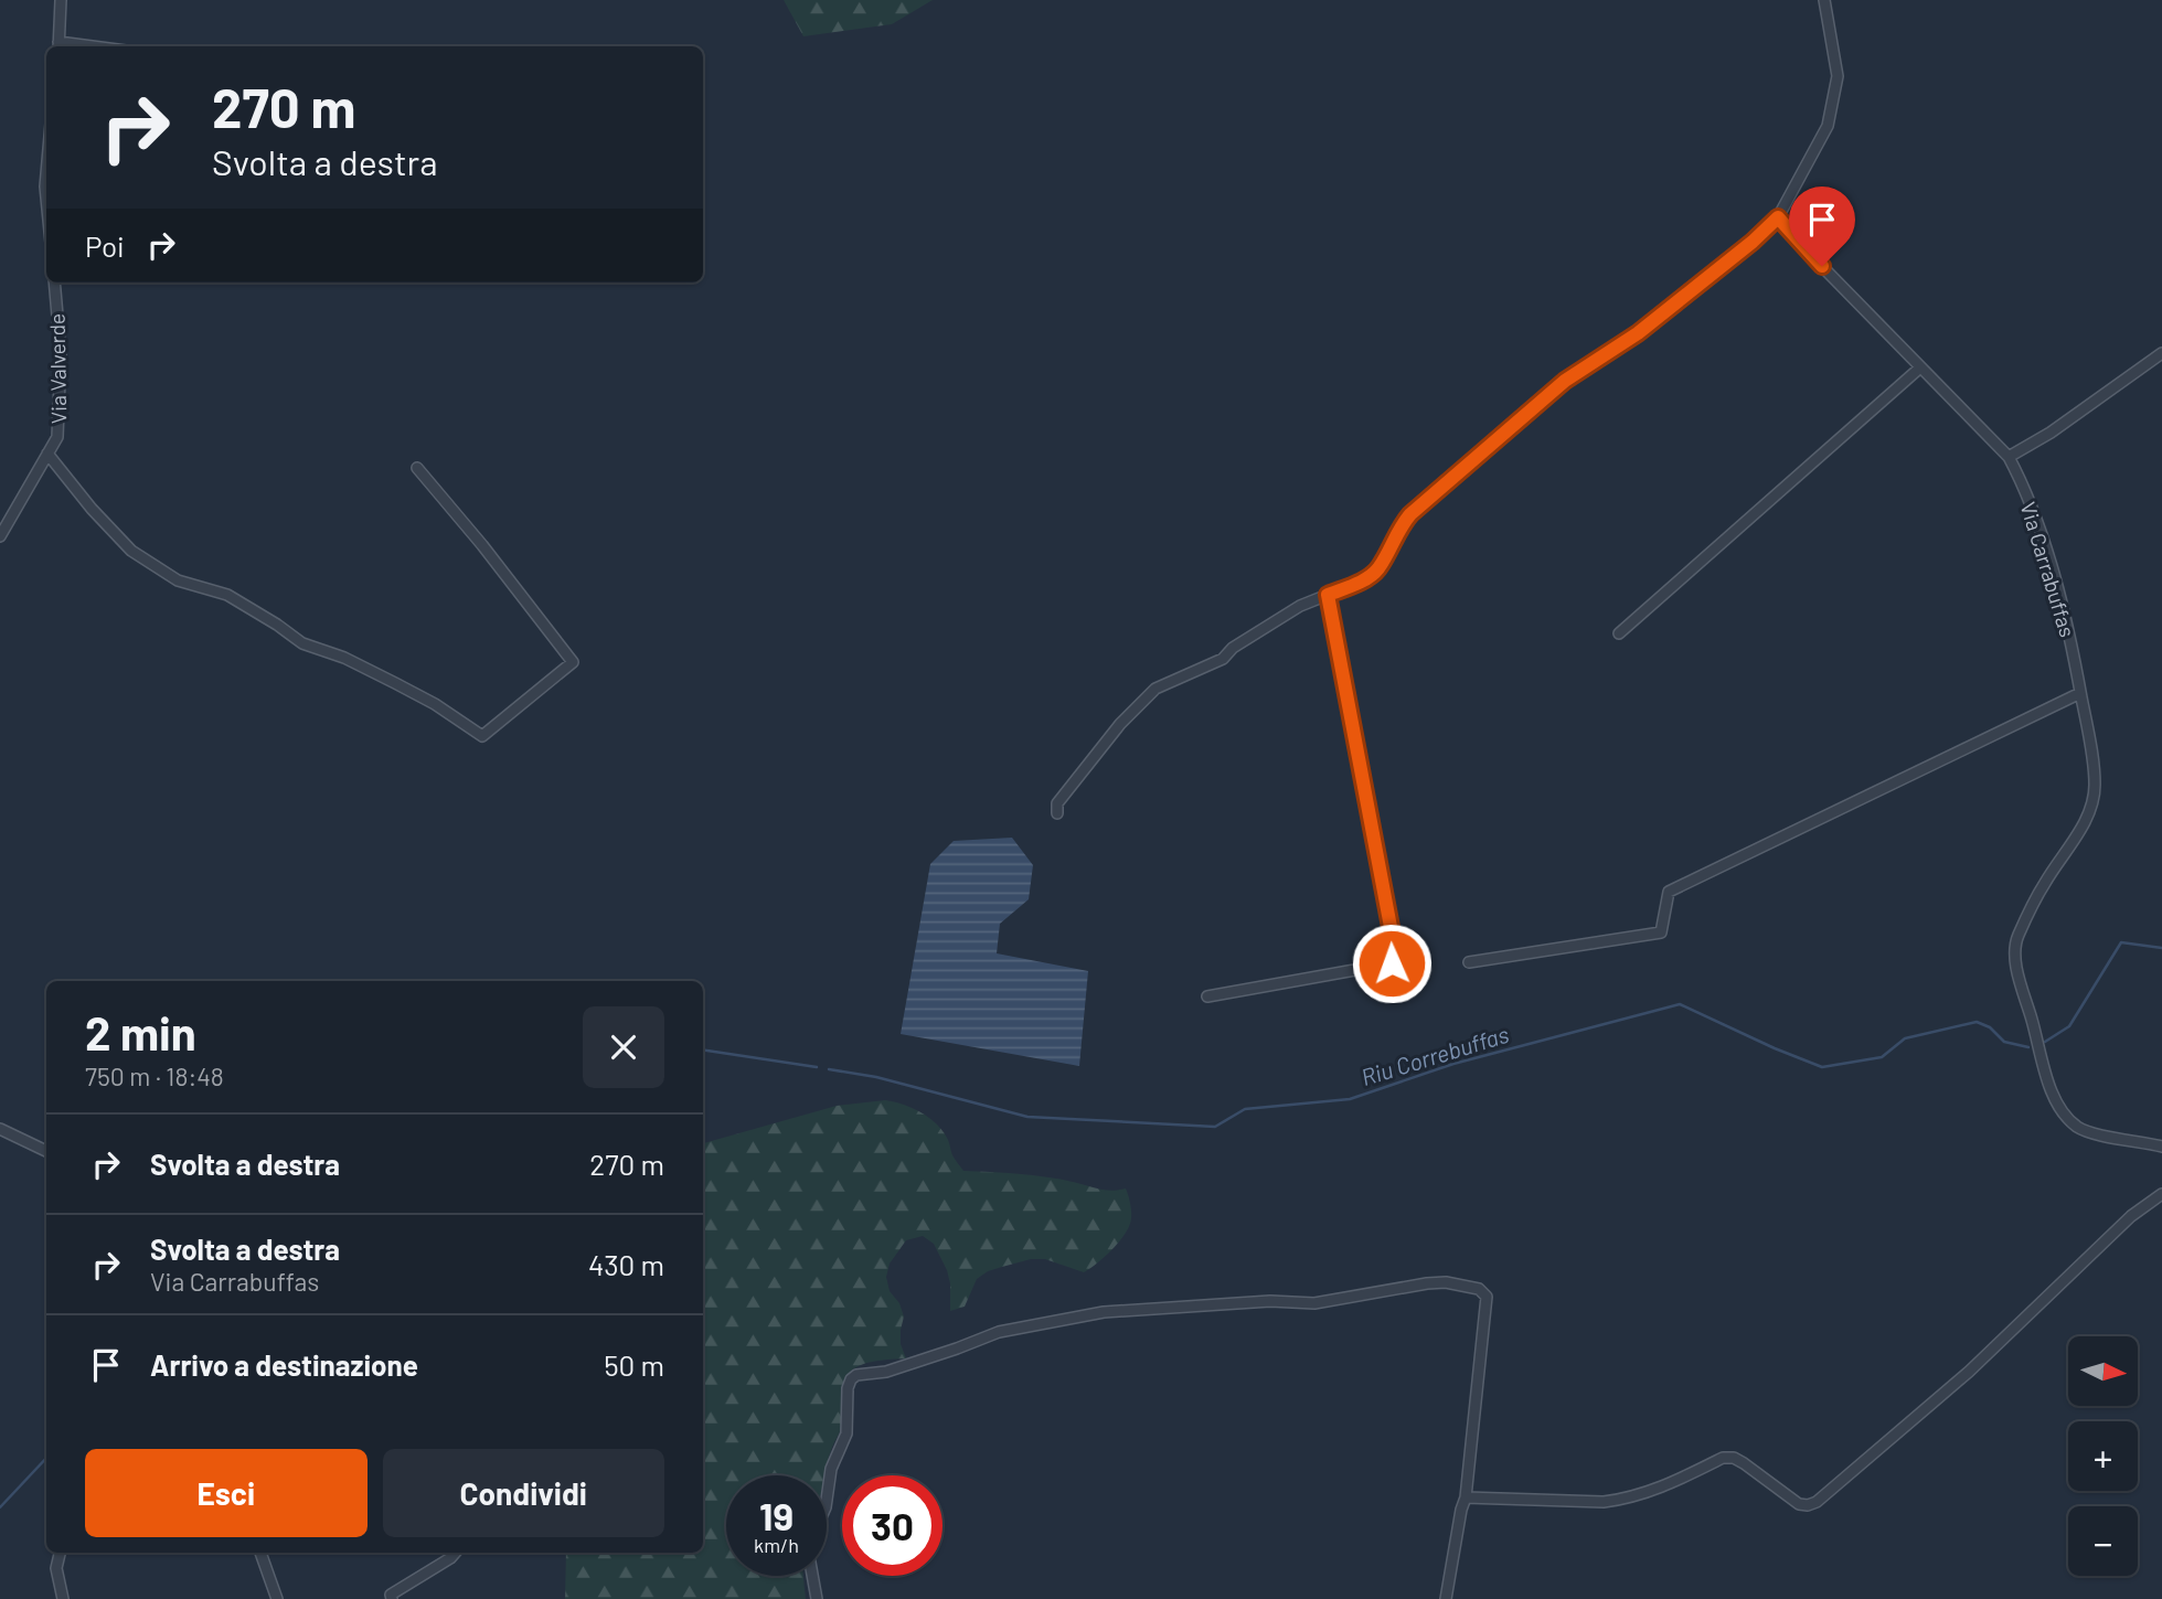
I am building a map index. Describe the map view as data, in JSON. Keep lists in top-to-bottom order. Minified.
{"streets":{"street":["Via Valverde","Via Carrabuffas"]},"water":["Riu Correbuffas"],"north":"right","page":{"turn":["270 m","Svolta a destra"],"then":"Poi","heading":["2 min","750 m · 18:48"],"list":[{"name":"Svolta a destra","value":"270 m"},{"name":"Svolta a destra","note":"Via Carrabuffas","value":"430 m"},{"name":"Arrivo a destinazione","value":"50 m"}],"map_buttons":["+","−"],"buttons":["Esci","Condividi"],"speed":"19 km/h","limit":"30"}}
